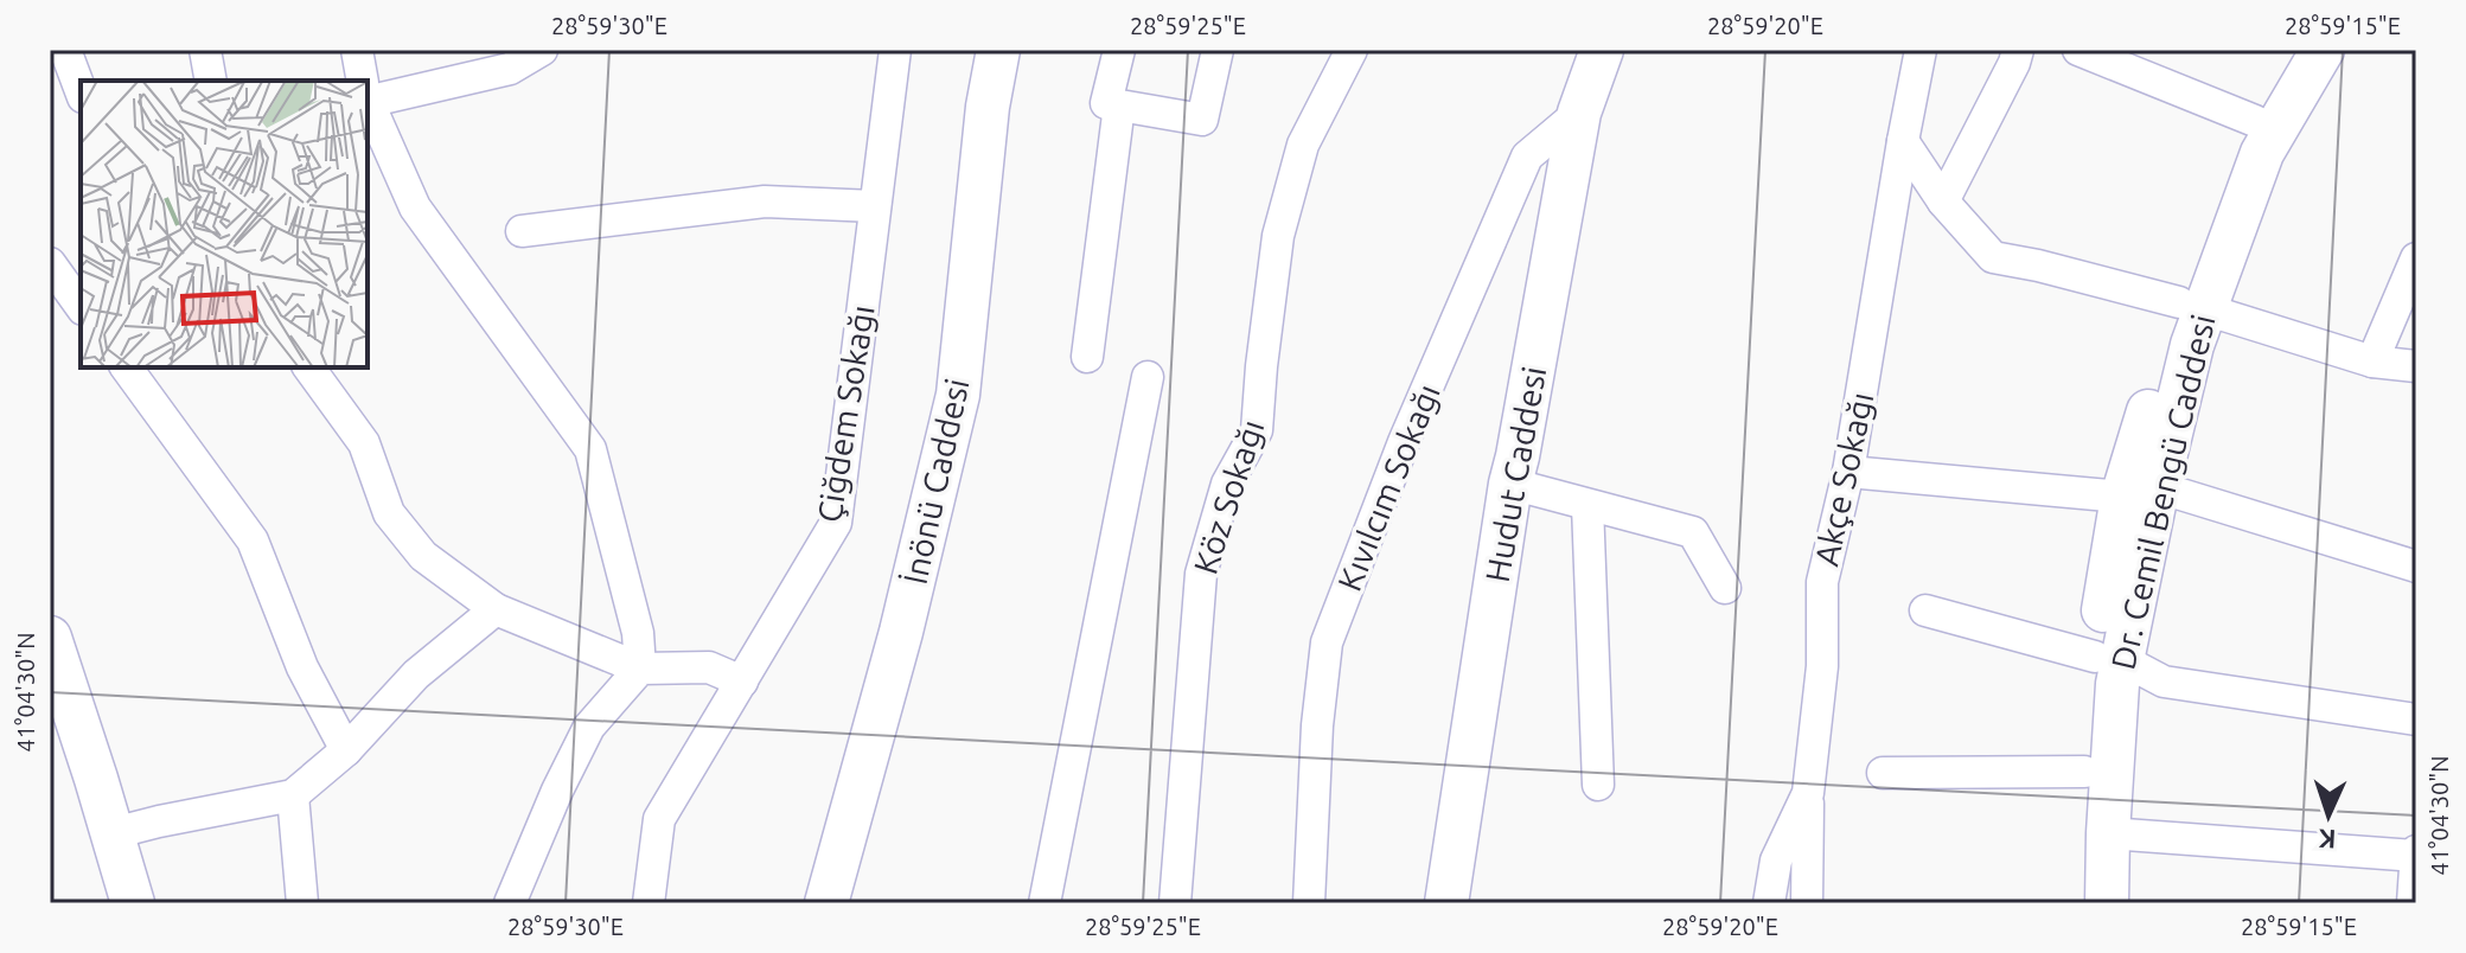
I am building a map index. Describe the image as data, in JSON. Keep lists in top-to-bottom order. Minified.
{"streets":{"street":["Çiğdem Sokağı","Hudut Caddesi","Akçe Sokağı","İnönü Caddesi","Kıvılcım Sokağı","Dr. Cemil Bengü Caddesi","Köz Sokağı"]},"crossings":[["Hudut Caddesi","Kıvılcım Sokağı"]],"north":"bottom","coordinates":["28°59'30\"E","28°59'25\"E","28°59'20\"E","28°59'15\"E","41°04'30\"N"]}
